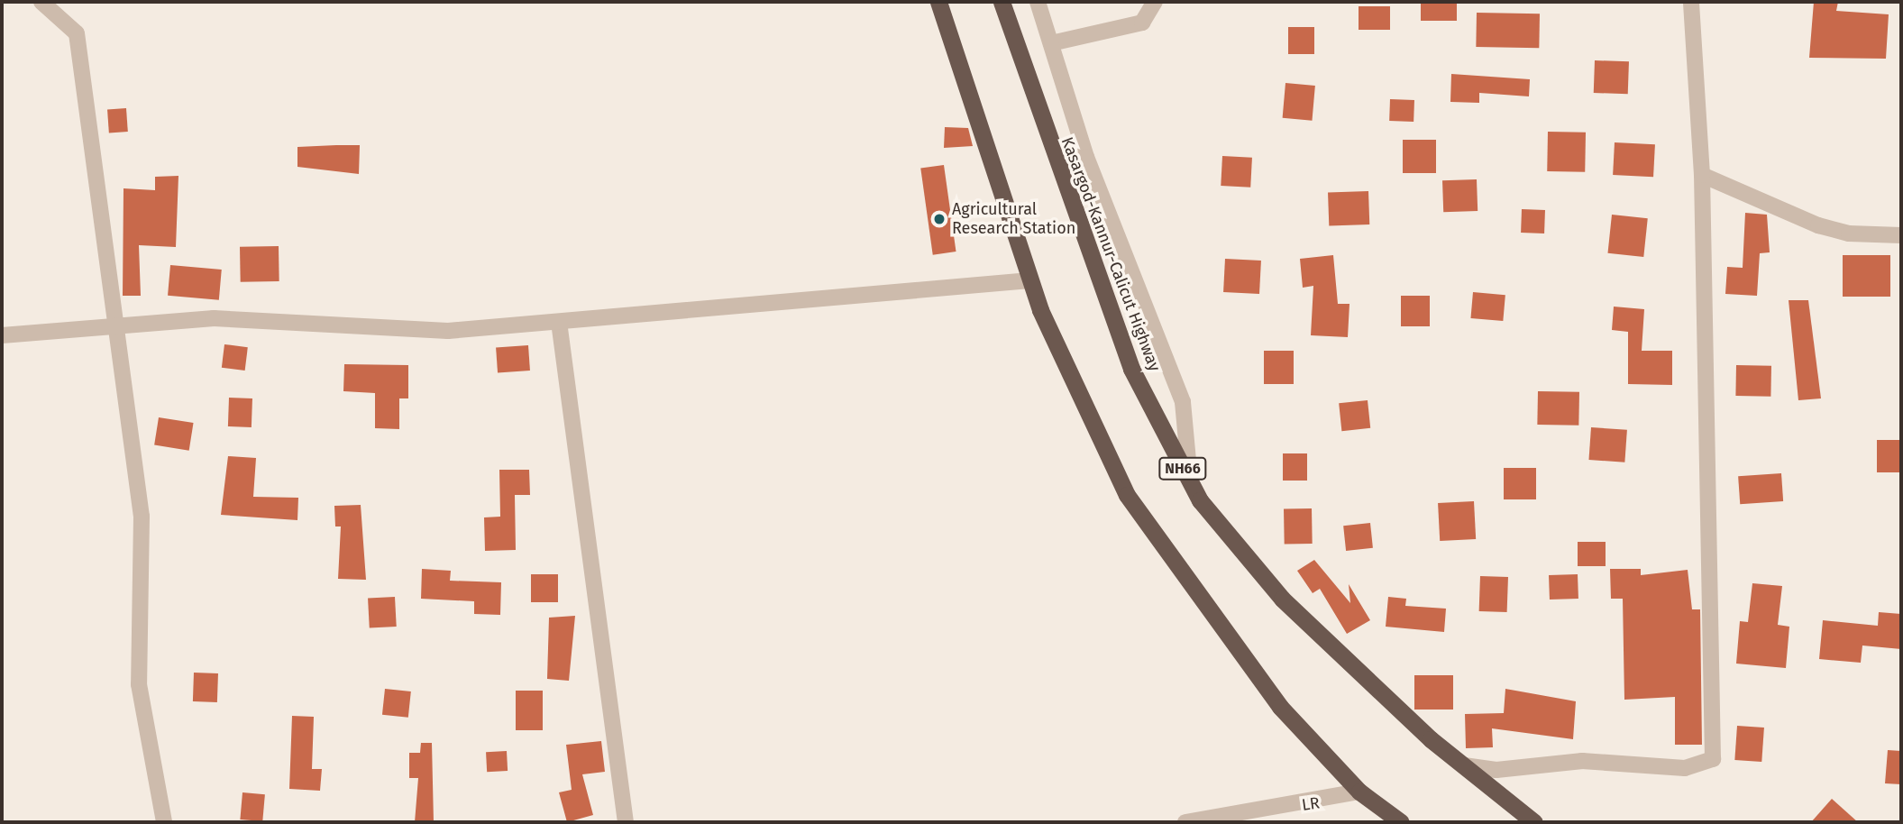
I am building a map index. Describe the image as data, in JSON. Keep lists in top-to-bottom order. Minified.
{"streets":{"highway":["Kasargod-Kannur-Calicut Highway","NH66"],"street":["LR"]},"places":["Agricultural Research Station"]}
